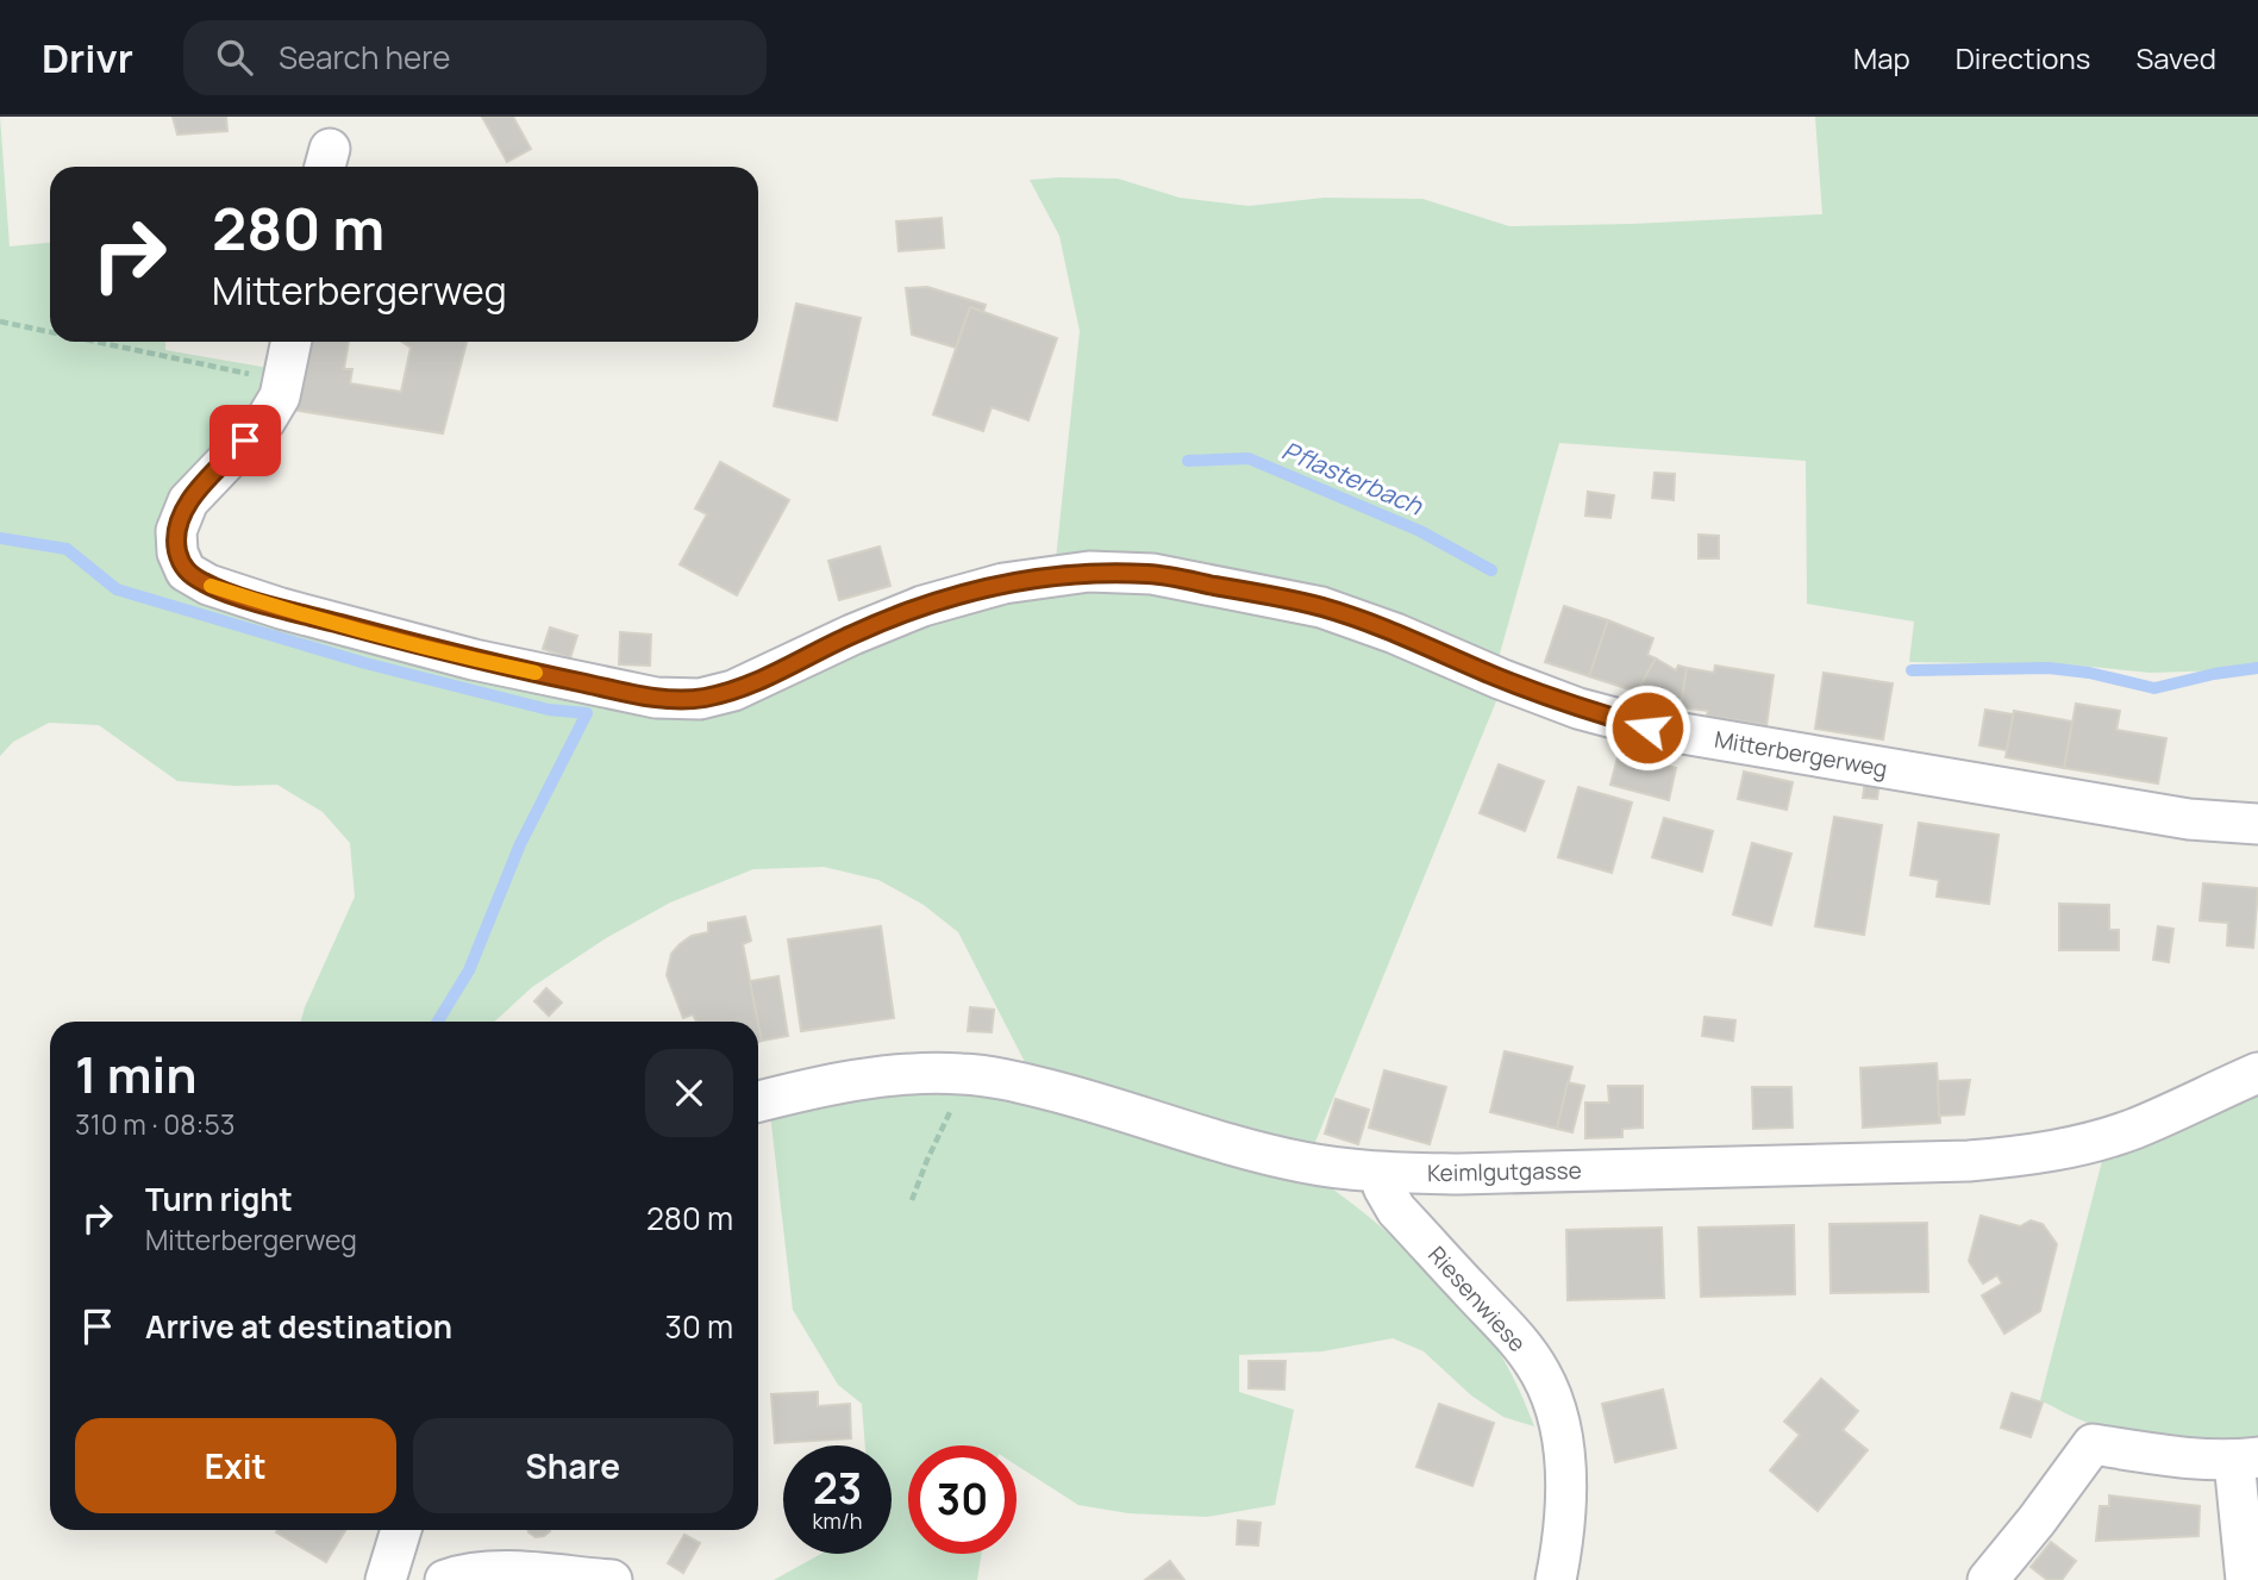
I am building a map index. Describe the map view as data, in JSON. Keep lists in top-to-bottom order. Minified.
{"streets":{"street":["Mitterbergerweg","Keimlgutgasse","Riesenwiese"]},"crossings":[["Keimlgutgasse","Riesenwiese"]],"water":["Pflasterbach"],"page":{"header":"Drivr","search":"Search here","nav":["Map","Directions","Saved"],"turn":["280 m","Mitterbergerweg"],"heading":["1 min","310 m · 08:53"],"list":[{"name":"Turn right","note":"Mitterbergerweg","value":"280 m"},{"name":"Arrive at destination","value":"30 m"}],"buttons":["Exit","Share"],"speed":"23 km/h","limit":"30"}}
